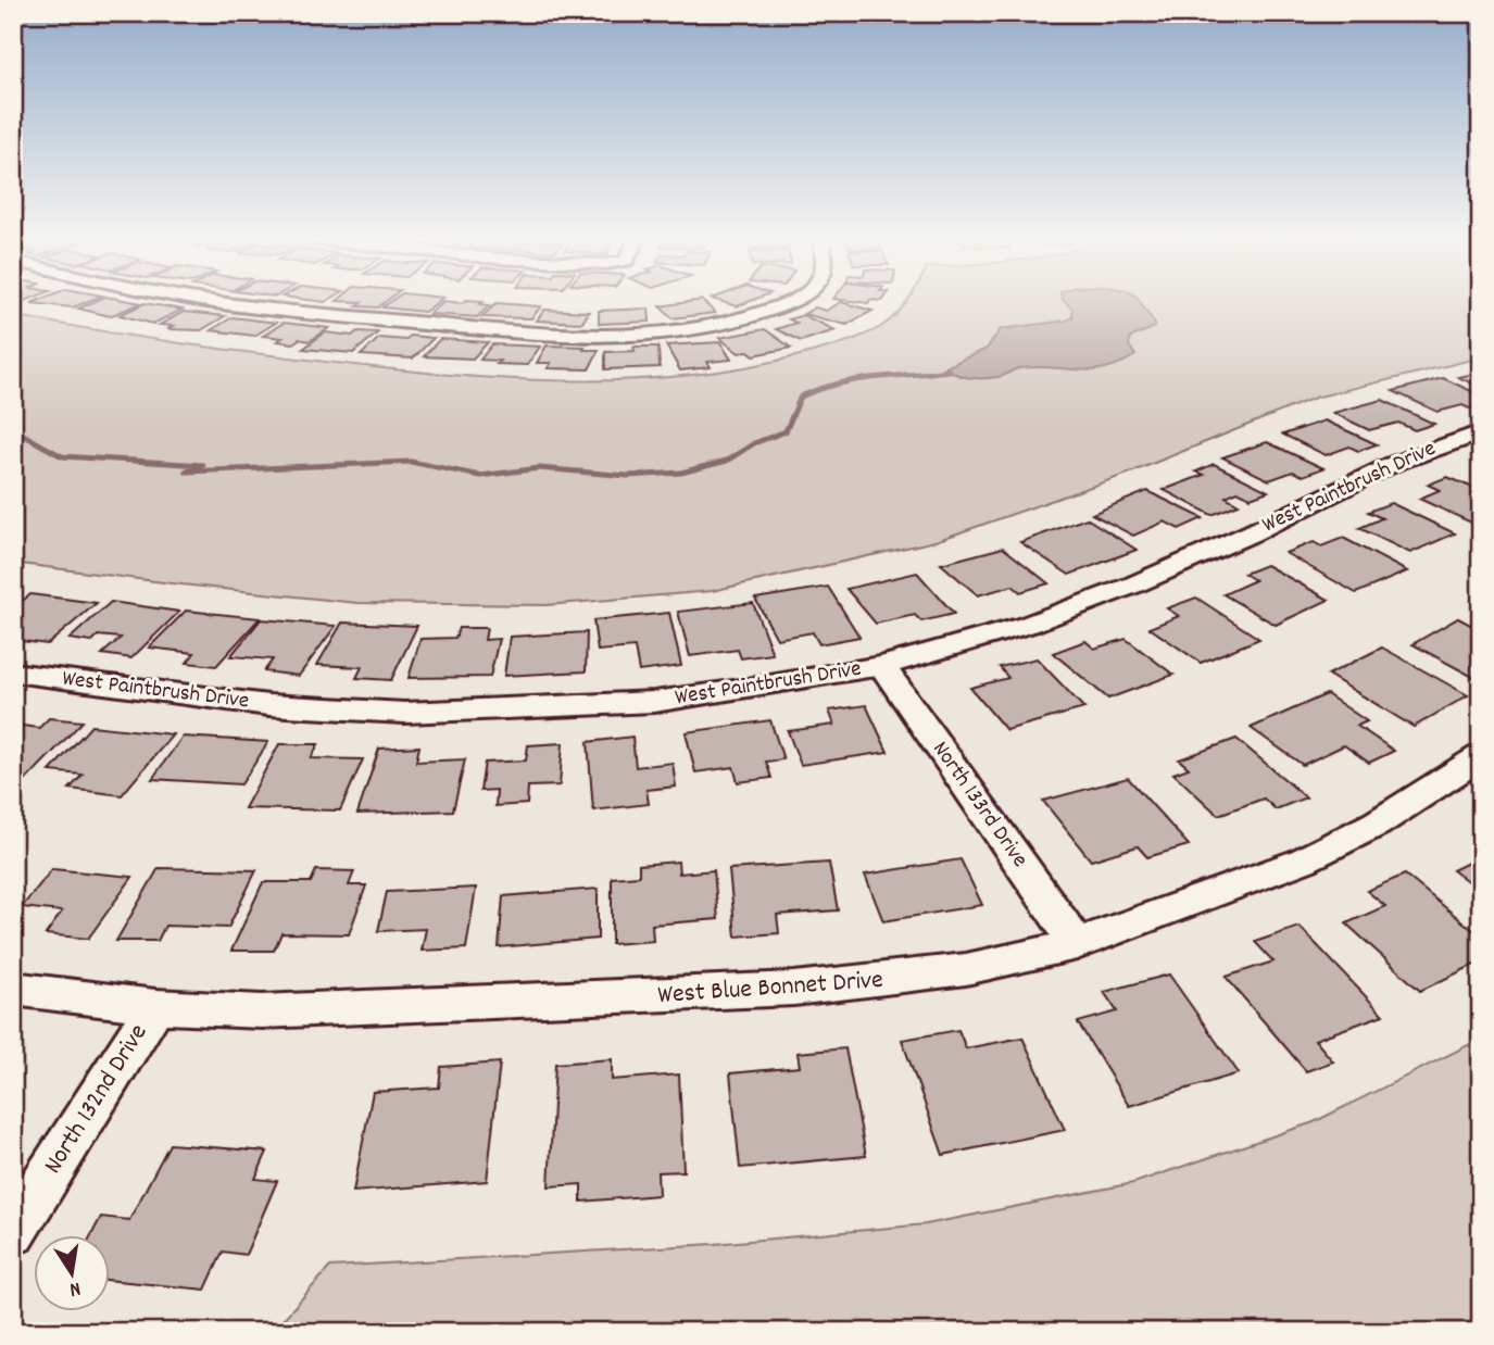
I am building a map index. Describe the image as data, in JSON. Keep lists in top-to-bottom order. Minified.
{"streets":{"street":["West Paintbrush Drive","North 133rd Drive","West Blue Bonnet Drive","North 132nd Drive"]},"crossings":[["West Paintbrush Drive","North 133rd Drive"],["North 133rd Drive","West Blue Bonnet Drive"],["West Blue Bonnet Drive","North 132nd Drive"]],"north":"bottom"}
